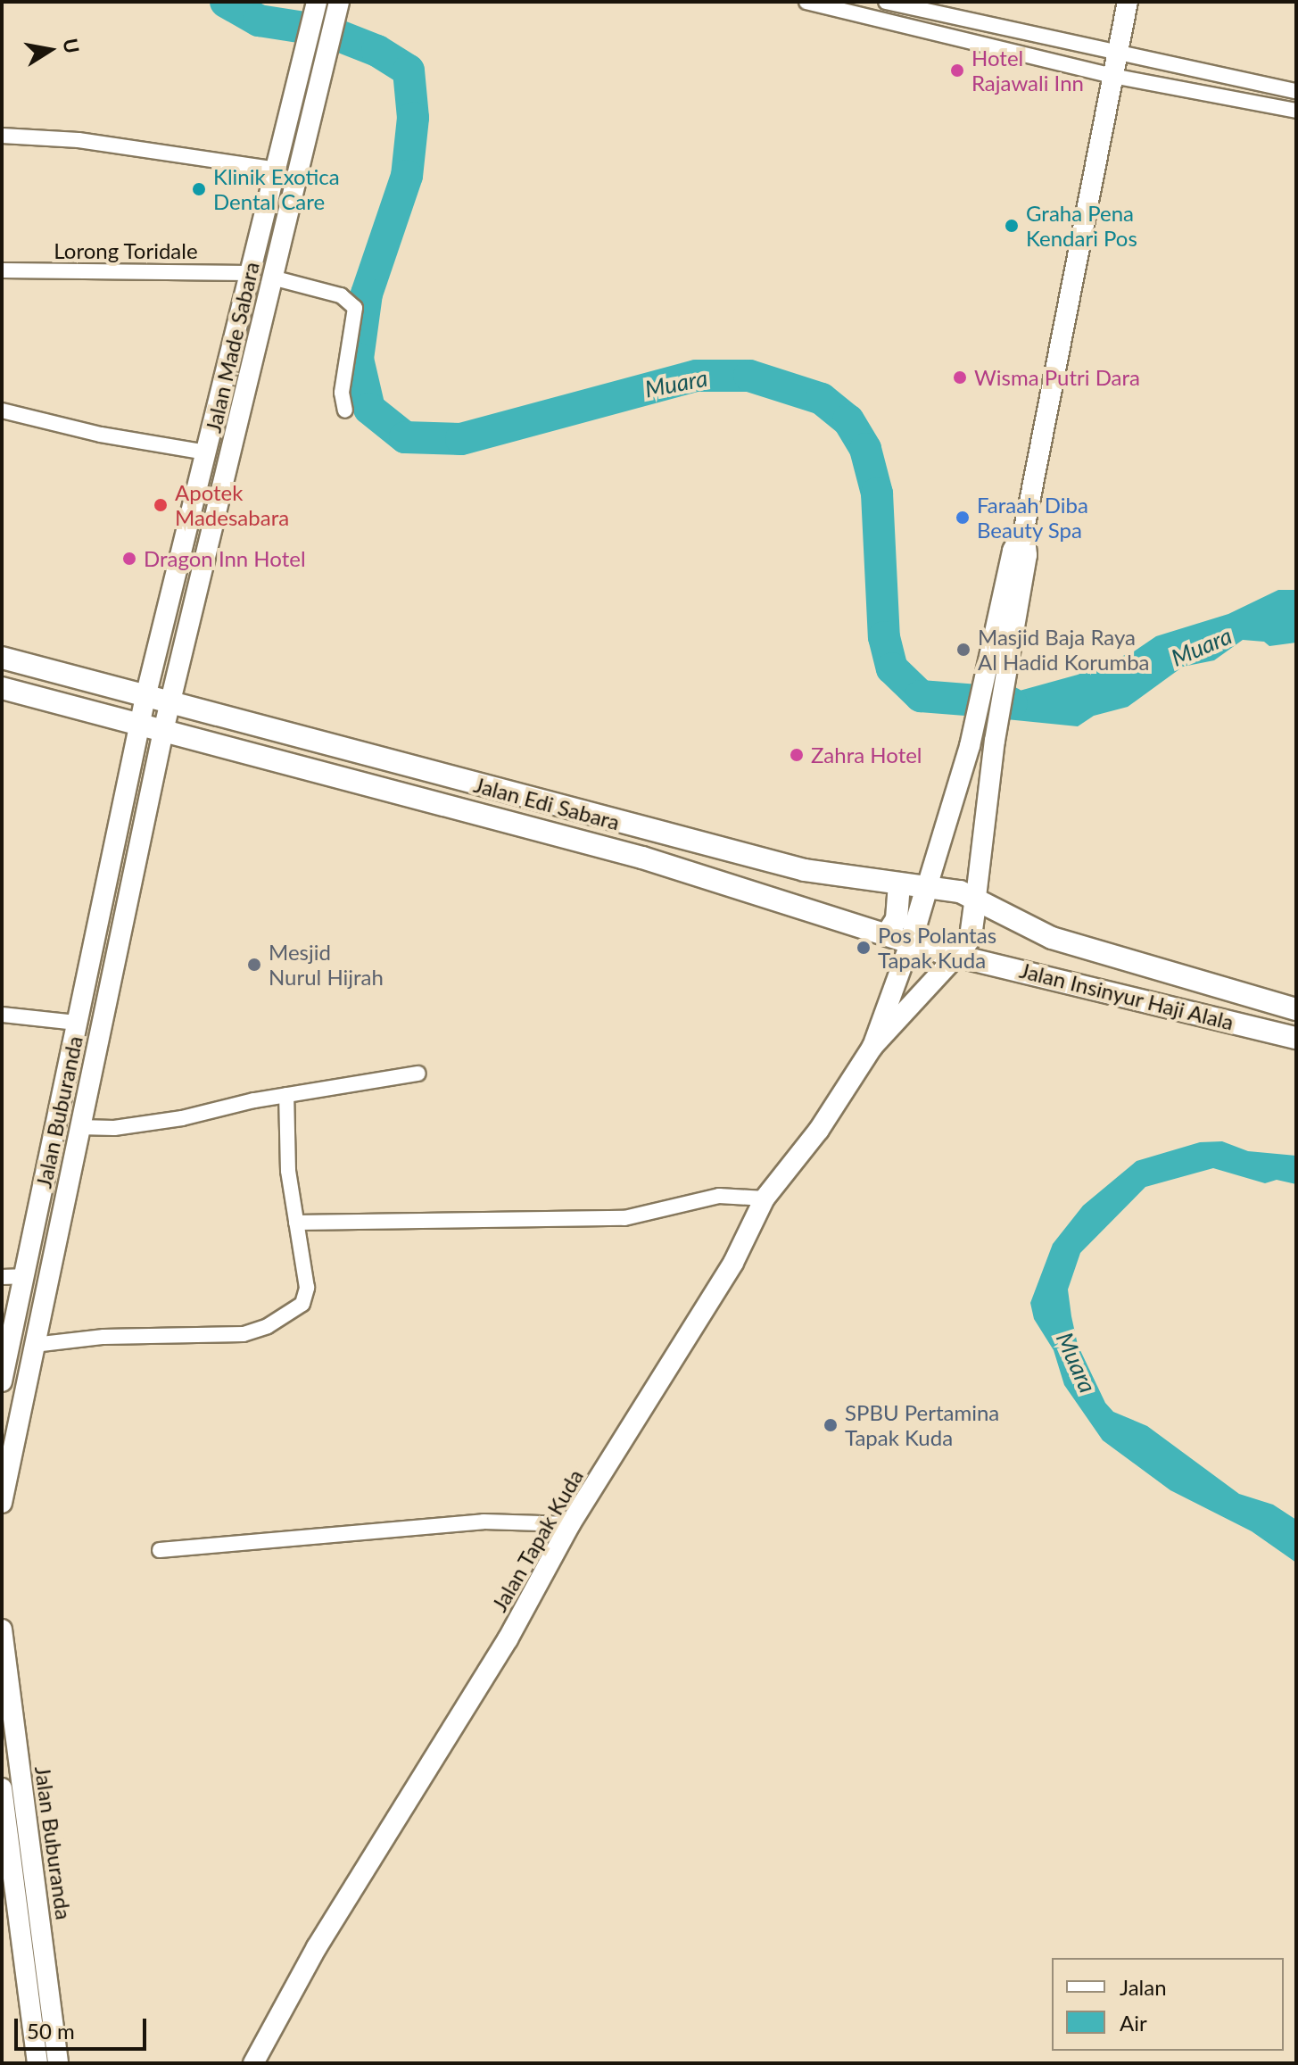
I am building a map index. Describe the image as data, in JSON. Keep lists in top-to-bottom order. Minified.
{"streets":{"main road":["Jalan Edi Sabara","Jalan Insinyur Haji Alala"],"street":["Lorong Toridale","Jalan Made Sabara","Jalan Buburanda","Jalan Tapak Kuda"]},"crossings":[["Lorong Toridale","Jalan Made Sabara"],["Jalan Made Sabara","Jalan Edi Sabara"],["Jalan Made Sabara","Jalan Buburanda"],["Jalan Edi Sabara","Jalan Insinyur Haji Alala"],["Jalan Edi Sabara","Jalan Buburanda"],["Jalan Edi Sabara","Jalan Tapak Kuda"],["Jalan Insinyur Haji Alala","Jalan Tapak Kuda"]],"water":["Muara"],"places":["Hotel Rajawali Inn","Klinik Exotica Dental Care","Graha Pena Kendari Pos","Wisma Putri Dara","Apotek Madesabara","Faraah Diba Beauty Spa","Dragon Inn Hotel","Masjid Baja Raya Al Hadid Korumba","Zahra Hotel","Pos Polantas Tapak Kuda","Mesjid Nurul Hijrah","SPBU Pertamina Tapak Kuda"],"legend":["Jalan","Air"],"scale_bar":"50 m","north":"right"}
